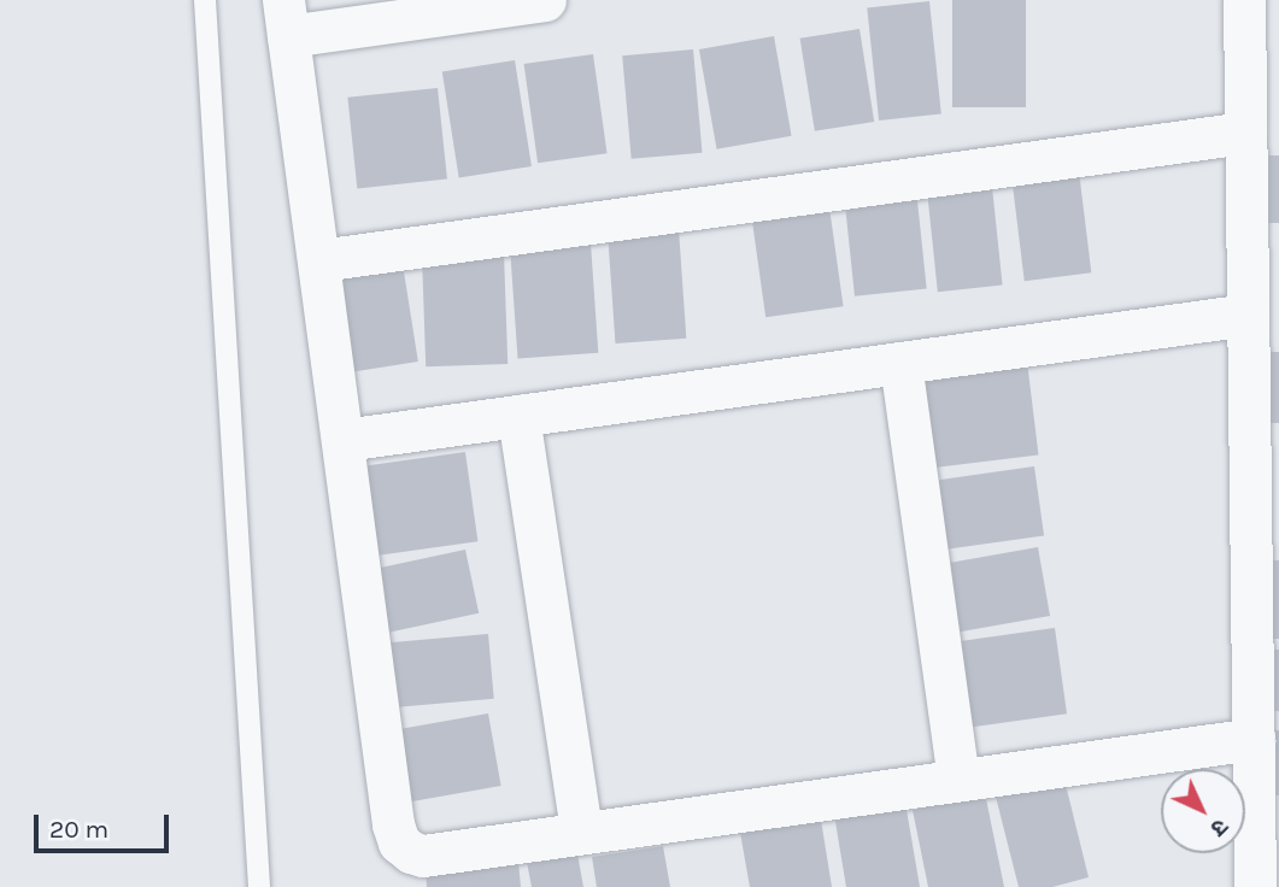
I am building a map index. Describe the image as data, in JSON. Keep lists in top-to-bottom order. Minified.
{"scale_bar":"20 m","north":"bottom right"}
